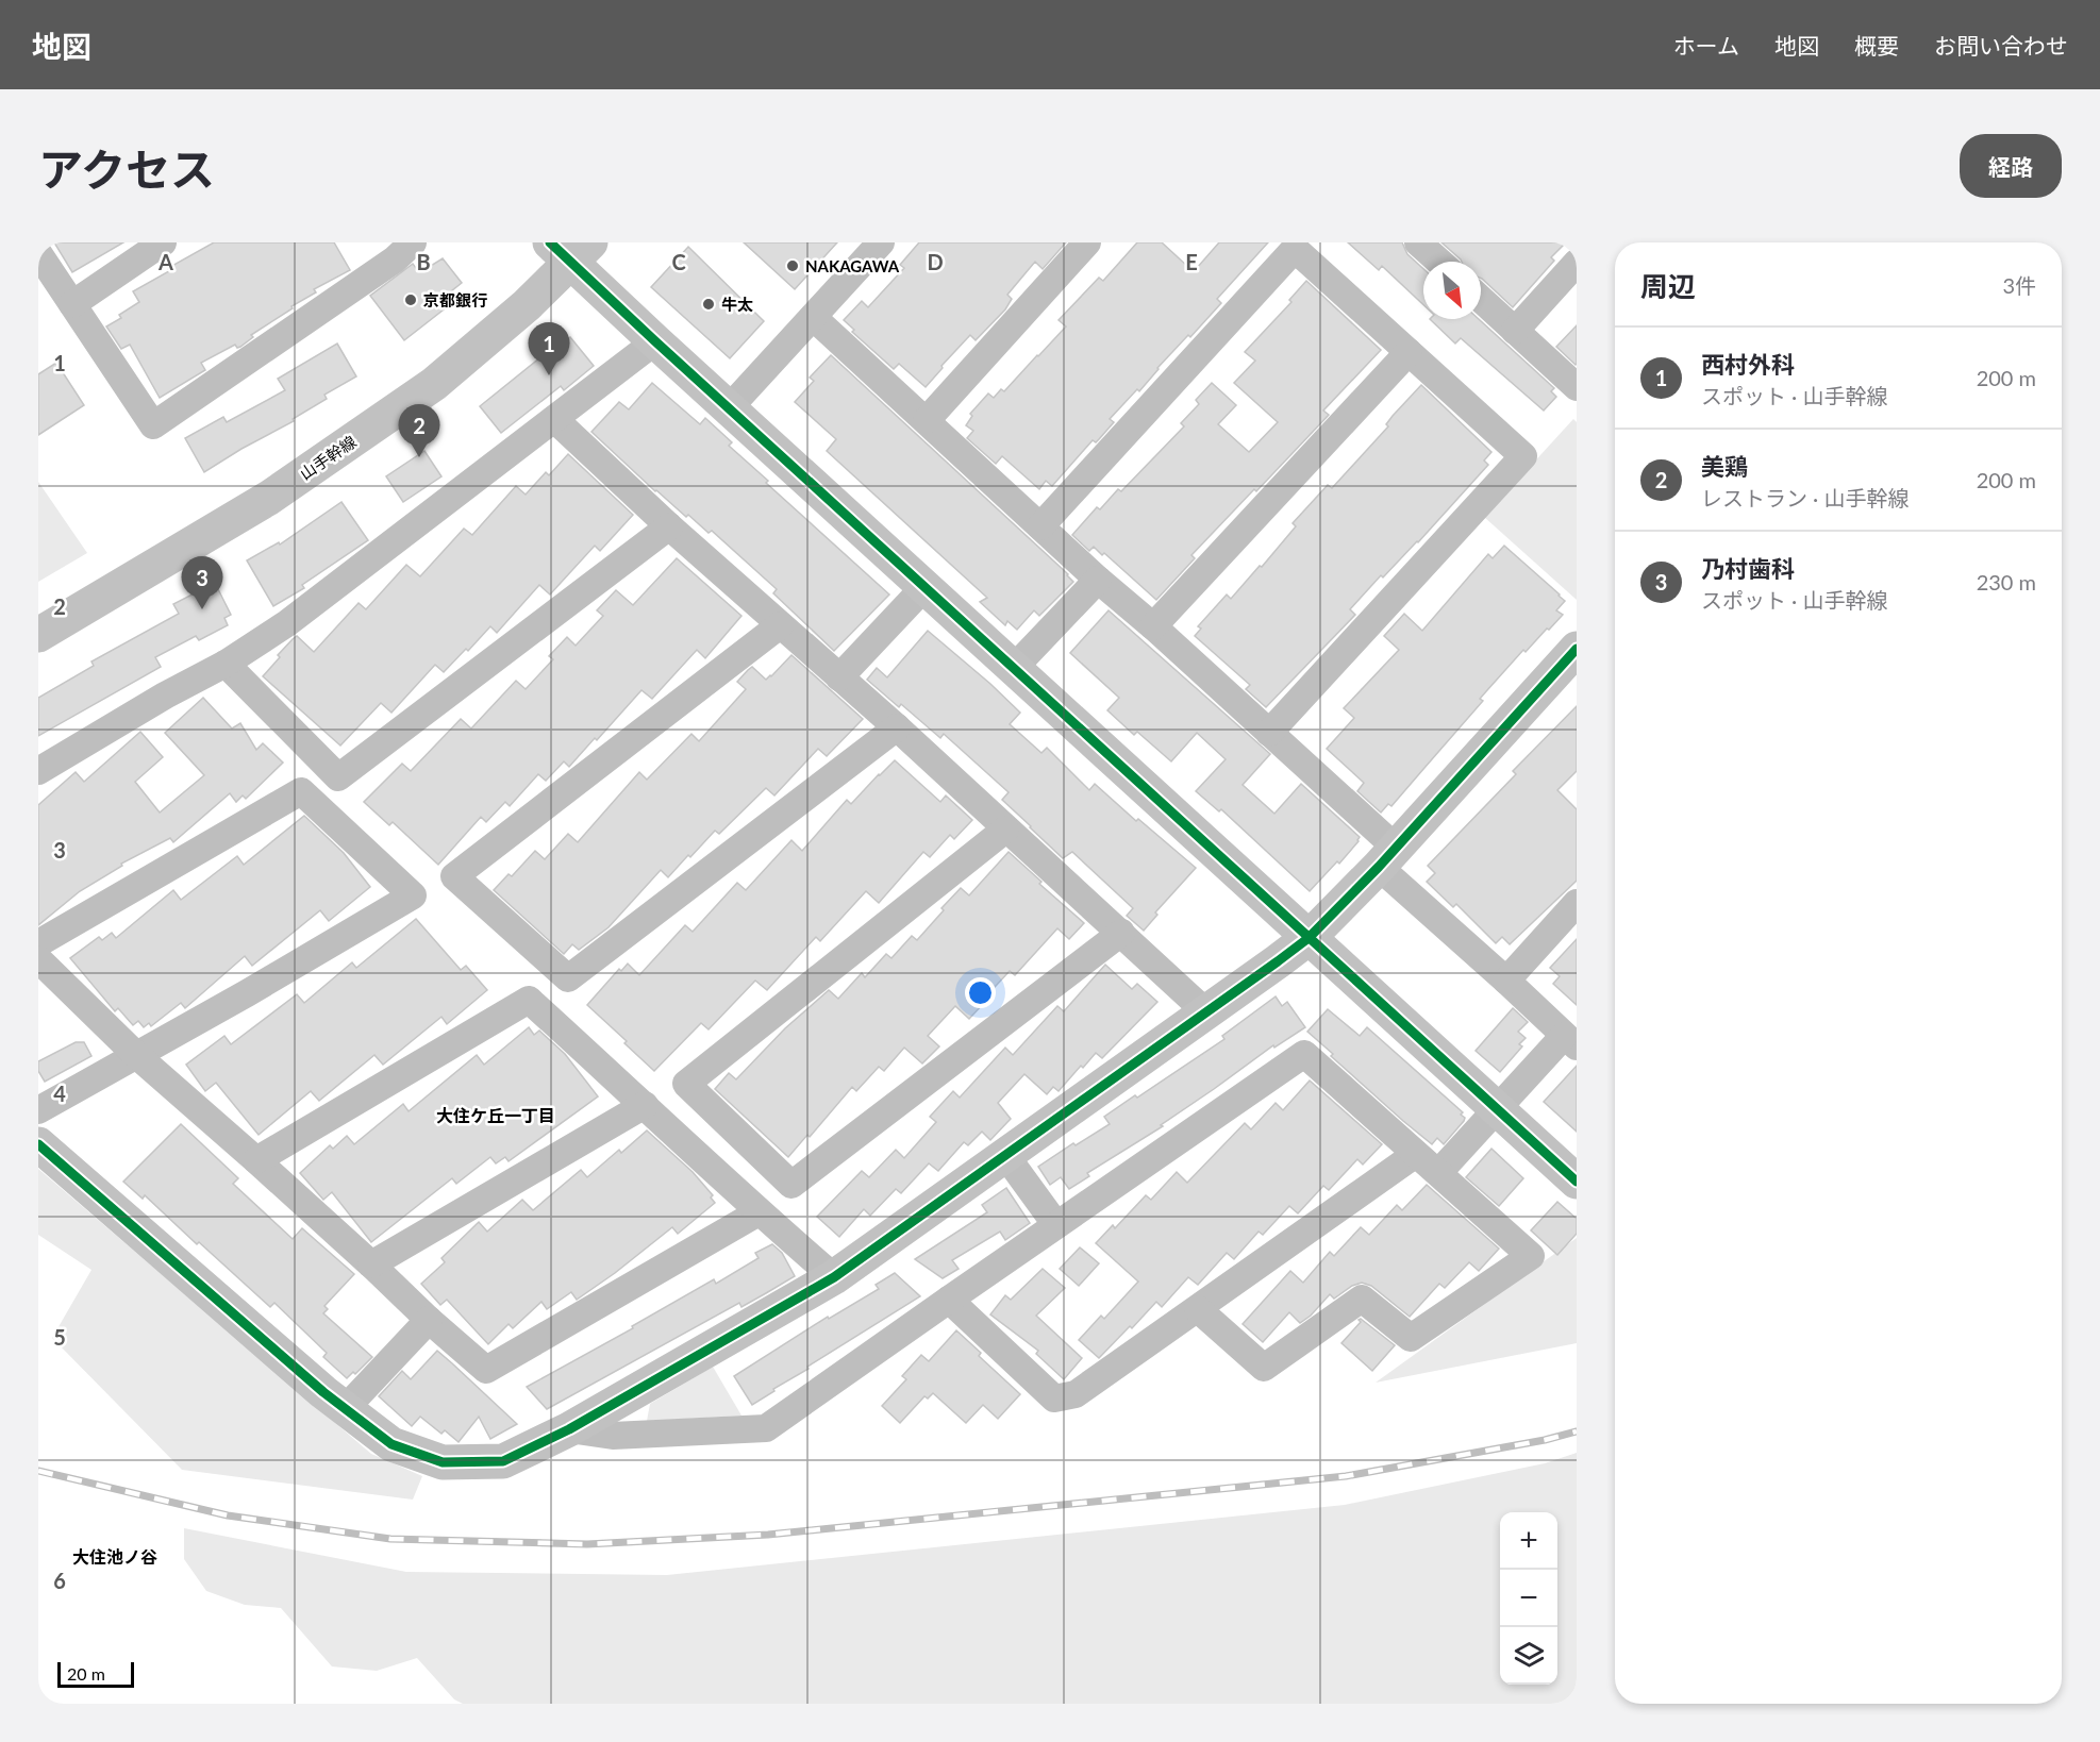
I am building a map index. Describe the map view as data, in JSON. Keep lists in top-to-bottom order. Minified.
{"streets":{"street":["山手幹線"]},"districts":["大住ケ丘一丁目","大住池ノ谷"],"places":["NAKAGAWA","京都銀行","牛太"],"scale_bar":"20 m","north":"bottom right","page":{"header":"地図","nav":["ホーム","地図","概要","お問い合わせ"],"title":"アクセス","buttons":"経路","heading":["周辺","3件"],"pins":["1","2","3"],"list":[{"mark":"1","name":"西村外科","note":"スポット · 山手幹線","value":"200 m"},{"mark":"2","name":"美鶏","note":"レストラン · 山手幹線","value":"200 m"},{"mark":"3","name":"乃村歯科","note":"スポット · 山手幹線","value":"230 m"}],"map_buttons":["+","−"],"scale":"20 m"},"grid":{"columns":["A","B","C","D","E"],"rows":["1","2","3","4","5","6"]}}
